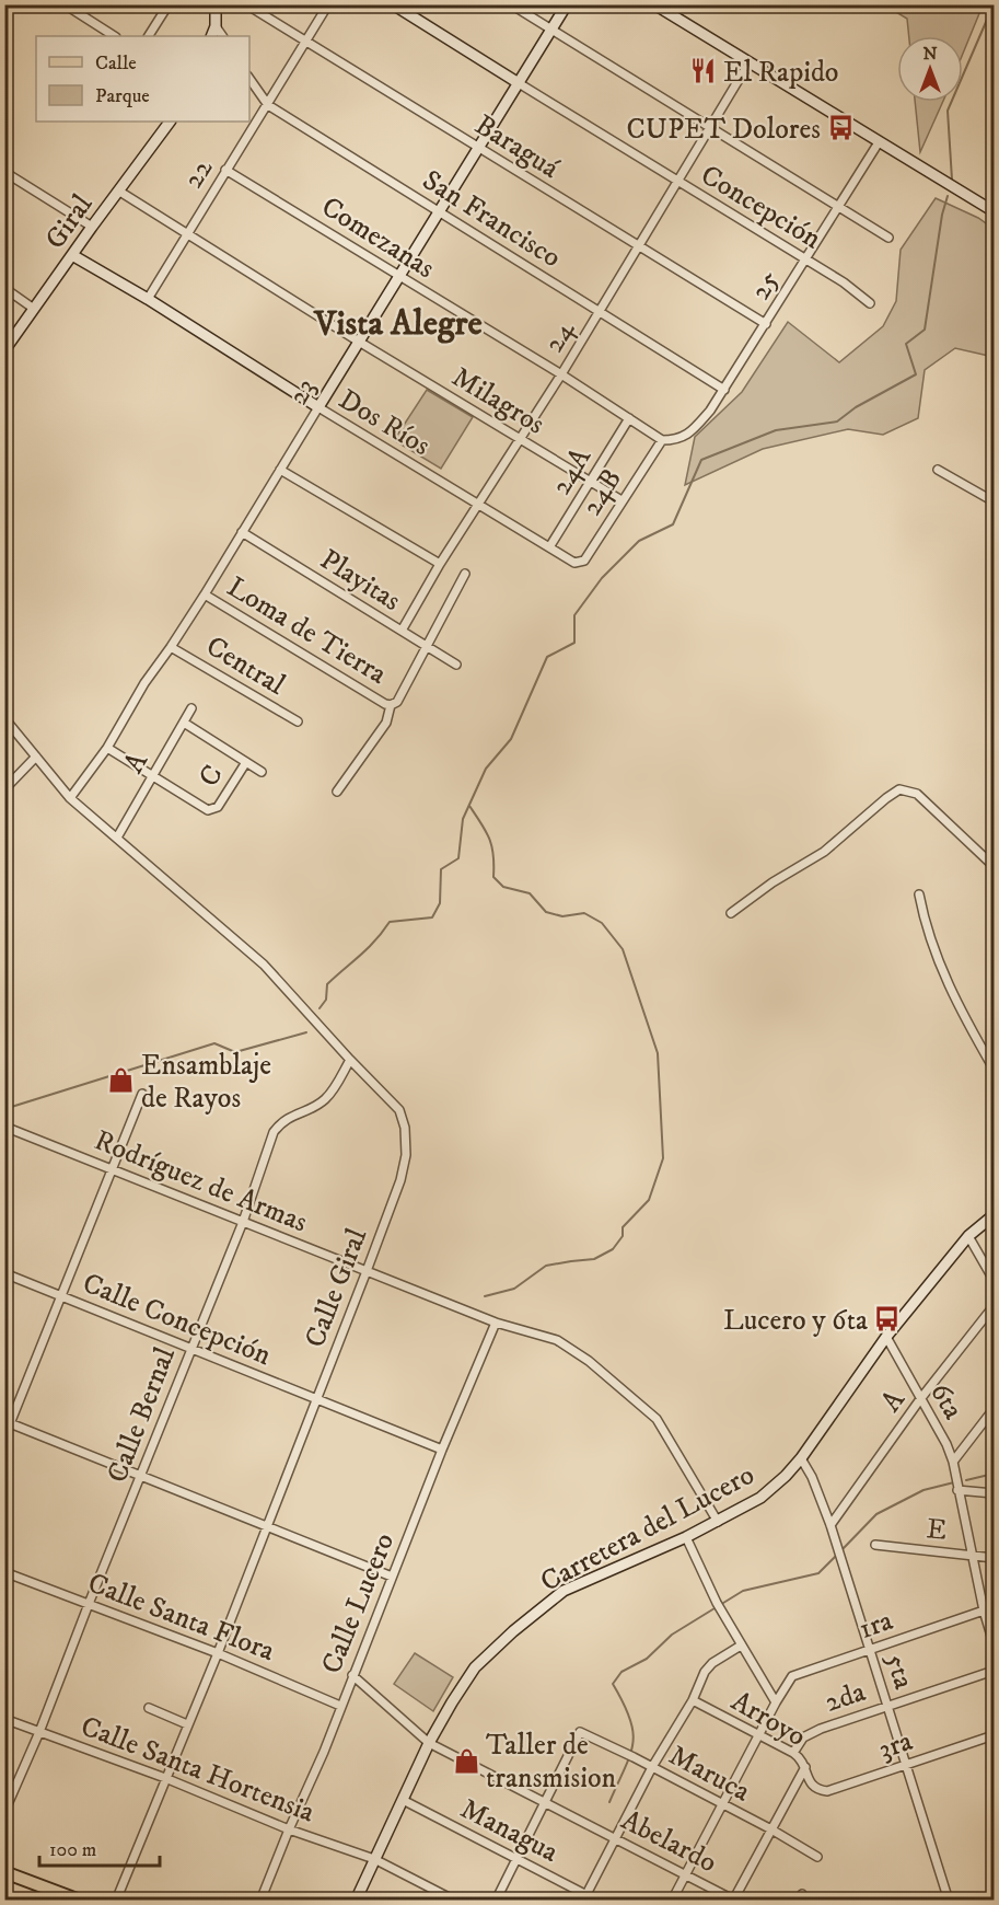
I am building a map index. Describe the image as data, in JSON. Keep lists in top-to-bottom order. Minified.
{"streets":{"main road":["Concepción","Giral","23","Dos Ríos","Carretera del Lucero"],"street":["Baraguá","22","San Francisco","Comezanas","25","24","Milagros","24A","24B","Playitas","Loma de Tierra","Central","A","C","Rodríguez de Armas","Calle Giral","Calle Concepción","6ta","Calle Bernal","E","Calle Lucero","Calle Santa Flora","1ra","5ta","2da","Arroyo","3ra","Calle Santa Hortensia","Maruca","Managua","Abelardo"]},"crossings":[["Baraguá","22"],["Baraguá","25"],["Baraguá","24"],["Baraguá","23"],["22","San Francisco"],["22","Comezanas"],["22","Milagros"],["22","Dos Ríos"],["Concepción","25"],["Concepción","24"],["Concepción","23"],["San Francisco","25"],["San Francisco","24"],["San Francisco","23"],["Giral","Milagros"],["Giral","Dos Ríos"],["Comezanas","25"],["Comezanas","24"],["Comezanas","23"],["Comezanas","24A"],["Comezanas","24B"],["25","24B"],["24","Milagros"],["24","Dos Ríos"],["24","Playitas"],["23","Milagros"],["23","Dos Ríos"],["23","Playitas"],["23","Loma de Tierra"],["23","Central"],["23","Calle Giral"],["Milagros","24A"],["Milagros","24B"],["Dos Ríos","24A"],["Dos Ríos","24B"],["A","C"],["A","Calle Giral"],["A","6ta"],["A","5ta"],["Rodríguez de Armas","Calle Giral"],["Rodríguez de Armas","Calle Bernal"],["Rodríguez de Armas","Carretera del Lucero"],["Rodríguez de Armas","Calle Lucero"],["Calle Giral","Calle Concepción"],["Calle Giral","Calle Bernal"],["Calle Giral","Calle Santa Flora"],["Calle Giral","Calle Santa Hortensia"],["Calle Concepción","Calle Bernal"],["Calle Concepción","Calle Lucero"],["6ta","Carretera del Lucero"],["6ta","E"],["6ta","1ra"],["Calle Bernal","Calle Santa Flora"],["Calle Bernal","Calle Santa Hortensia"],["Carretera del Lucero","5ta"],["Carretera del Lucero","Calle Santa Hortensia"],["Carretera del Lucero","Managua"],["Carretera del Lucero","Abelardo"],["Calle Lucero","Calle Santa Flora"],["Calle Lucero","Calle Santa Hortensia"],["Calle Lucero","Abelardo"],["1ra","5ta"],["5ta","2da"],["5ta","3ra"],["2da","Arroyo"],["Arroyo","3ra"],["Maruca","Abelardo"]],"districts":["Vista Alegre"],"places":{"restaurant":["El Rapido"],"bus stop":["CUPET Dolores","Lucero y 6ta"],"shop":["Ensamblaje de Rayos","Taller de transmision"]},"legend":["Calle","Parque"],"scale_bar":"100 m","north":"top"}
